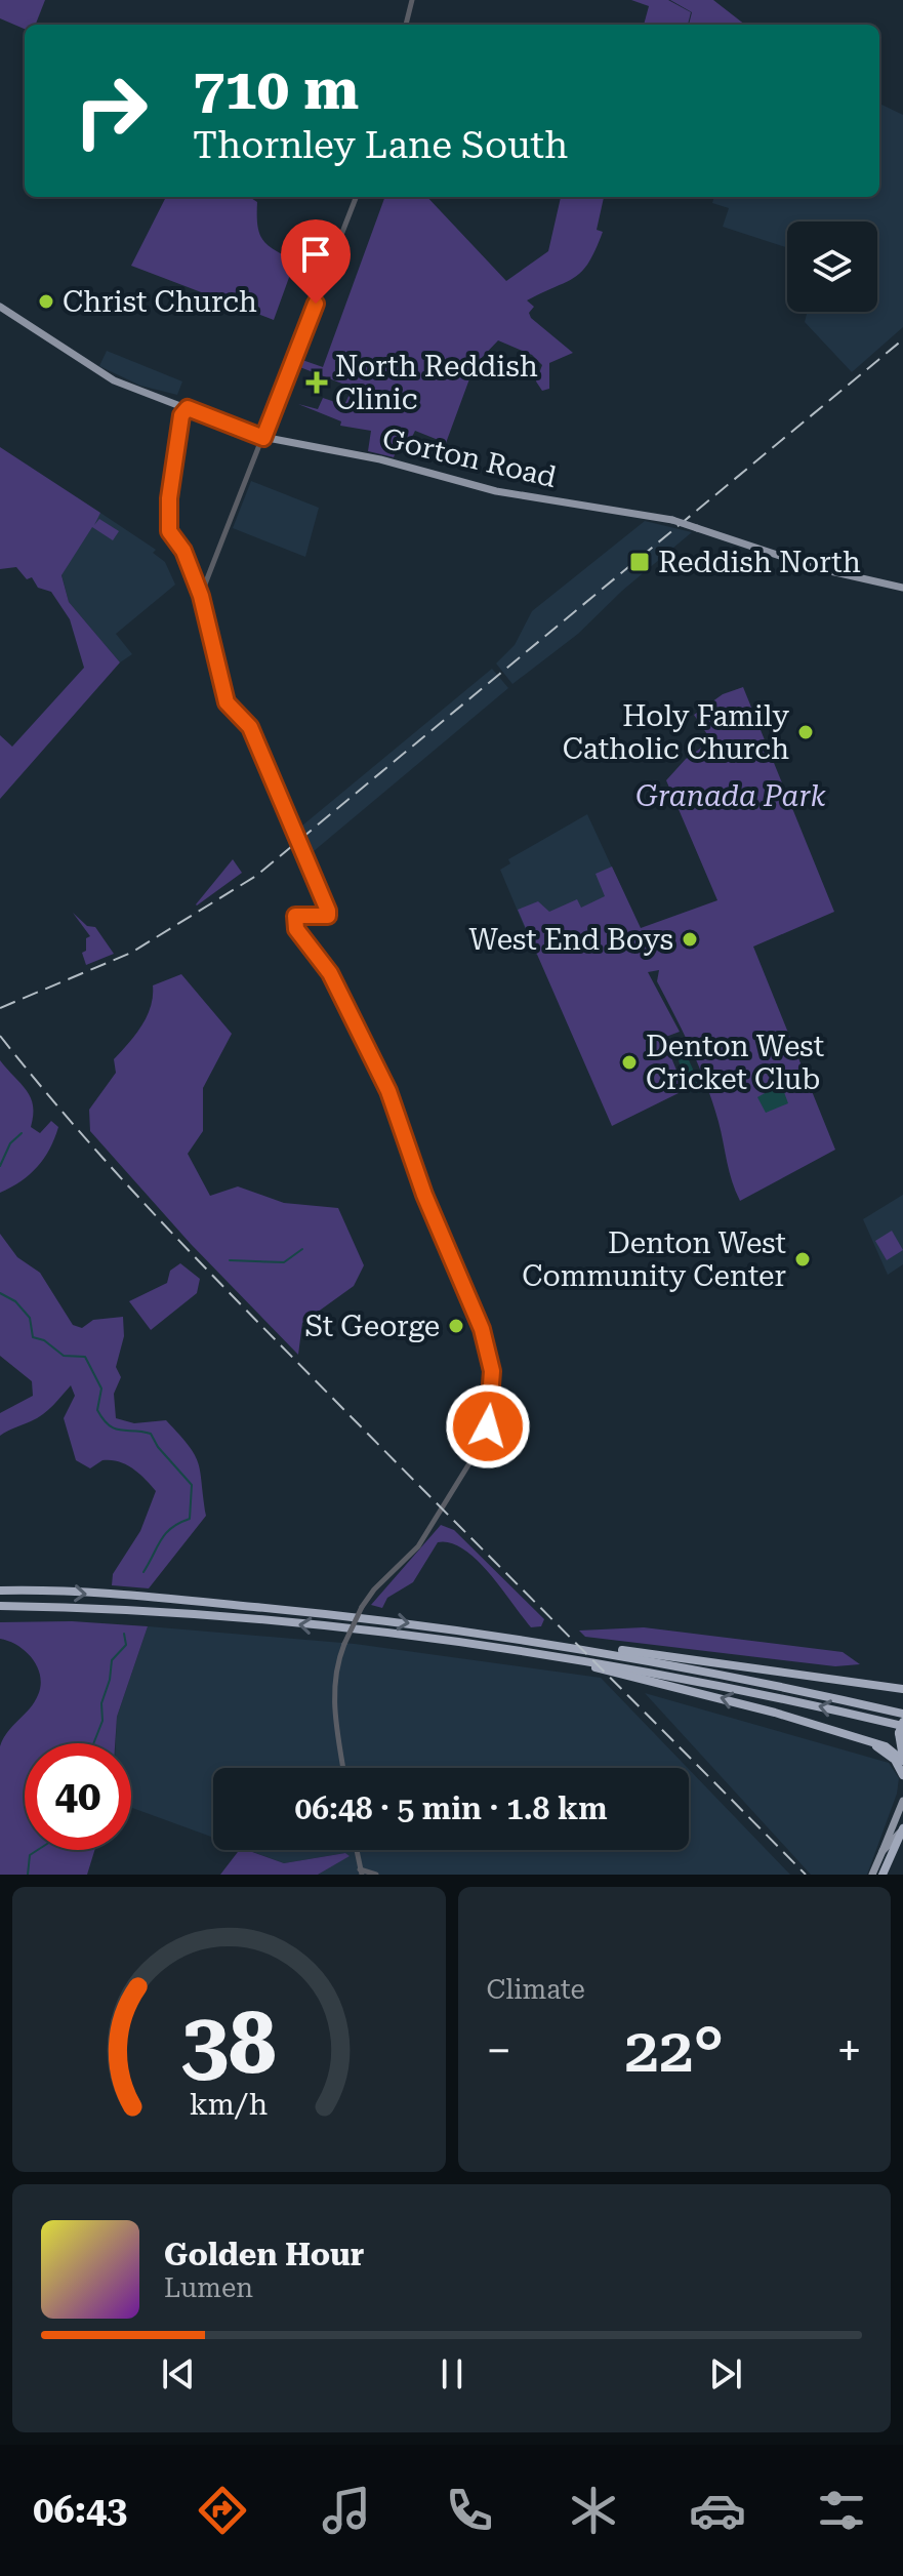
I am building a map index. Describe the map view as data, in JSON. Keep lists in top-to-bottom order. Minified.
{"streets":{"main road":["Gorton Road"]},"parks":["Granada Park"],"places":{"other":["Christ Church","Holy Family Catholic Church","West End Boys","Denton West Cricket Club","Denton West Community Center","St George"],"health":["North Reddish Clinic"],"transit":["Reddish North"]},"page":{"turn":["710 m","Thornley Lane South"],"limit":"40","trip":"06:48 · 5 min · 1.8 km","tile":"Climate","heat":["−","22°","+"],"song":["Golden Hour","Lumen"],"tabs":"06:43","gauge":["38","km/h"]}}
